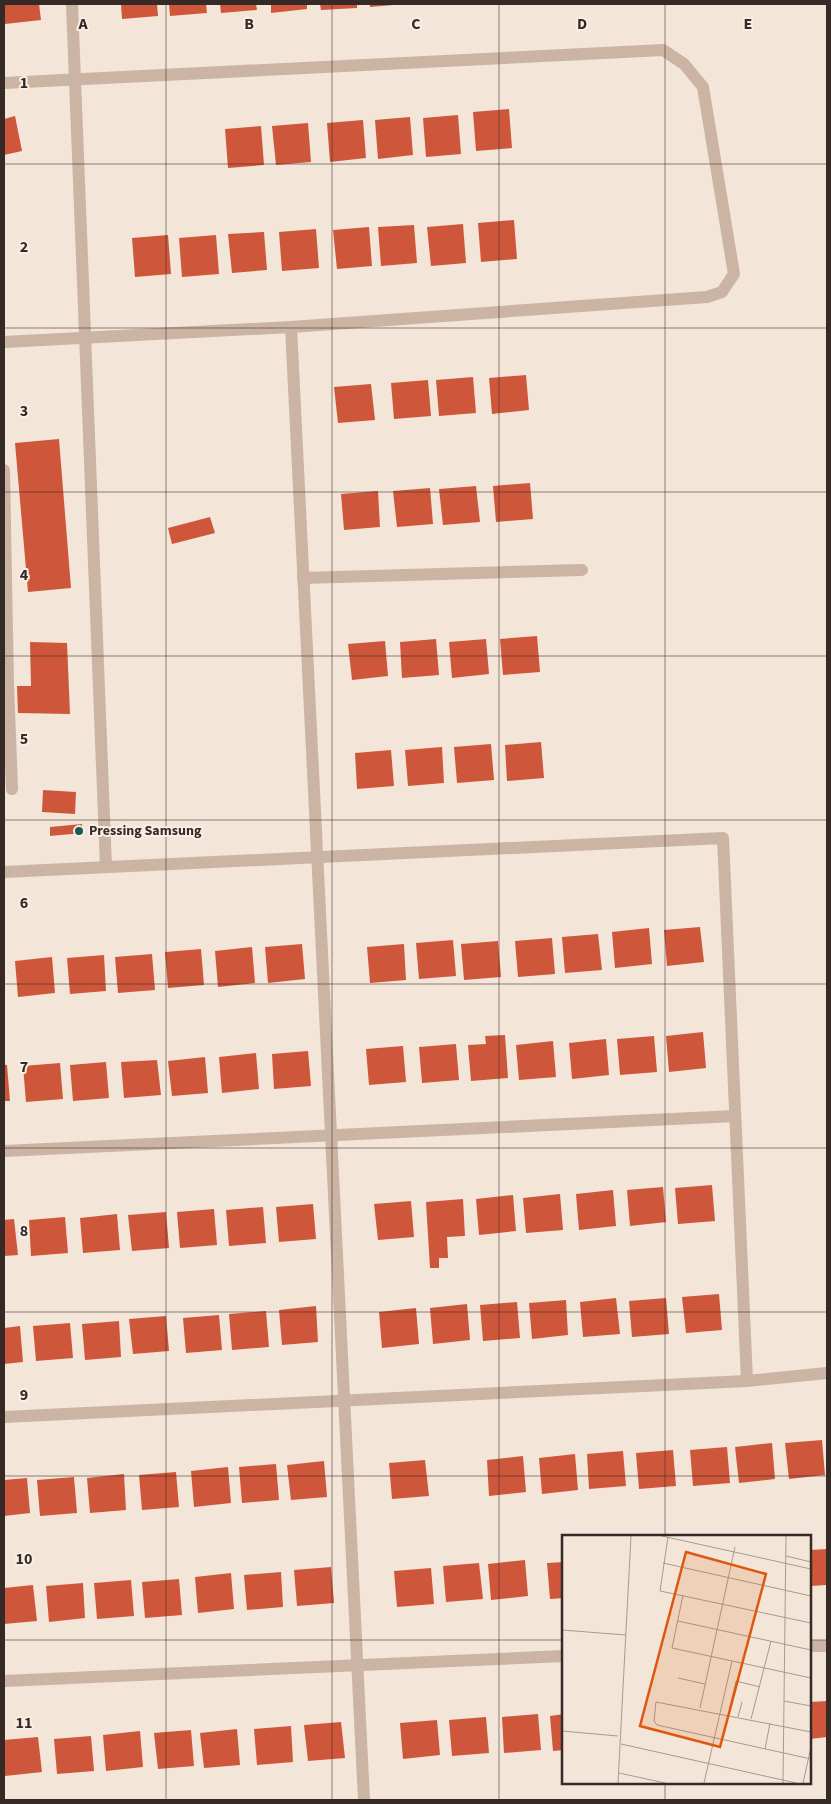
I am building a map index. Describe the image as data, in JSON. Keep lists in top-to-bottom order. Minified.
{"places":["Pressing Samsung"],"grid":{"columns":["A","B","C","D","E"],"rows":["1","2","3","4","5","6","7","8","9","10","11"]}}
